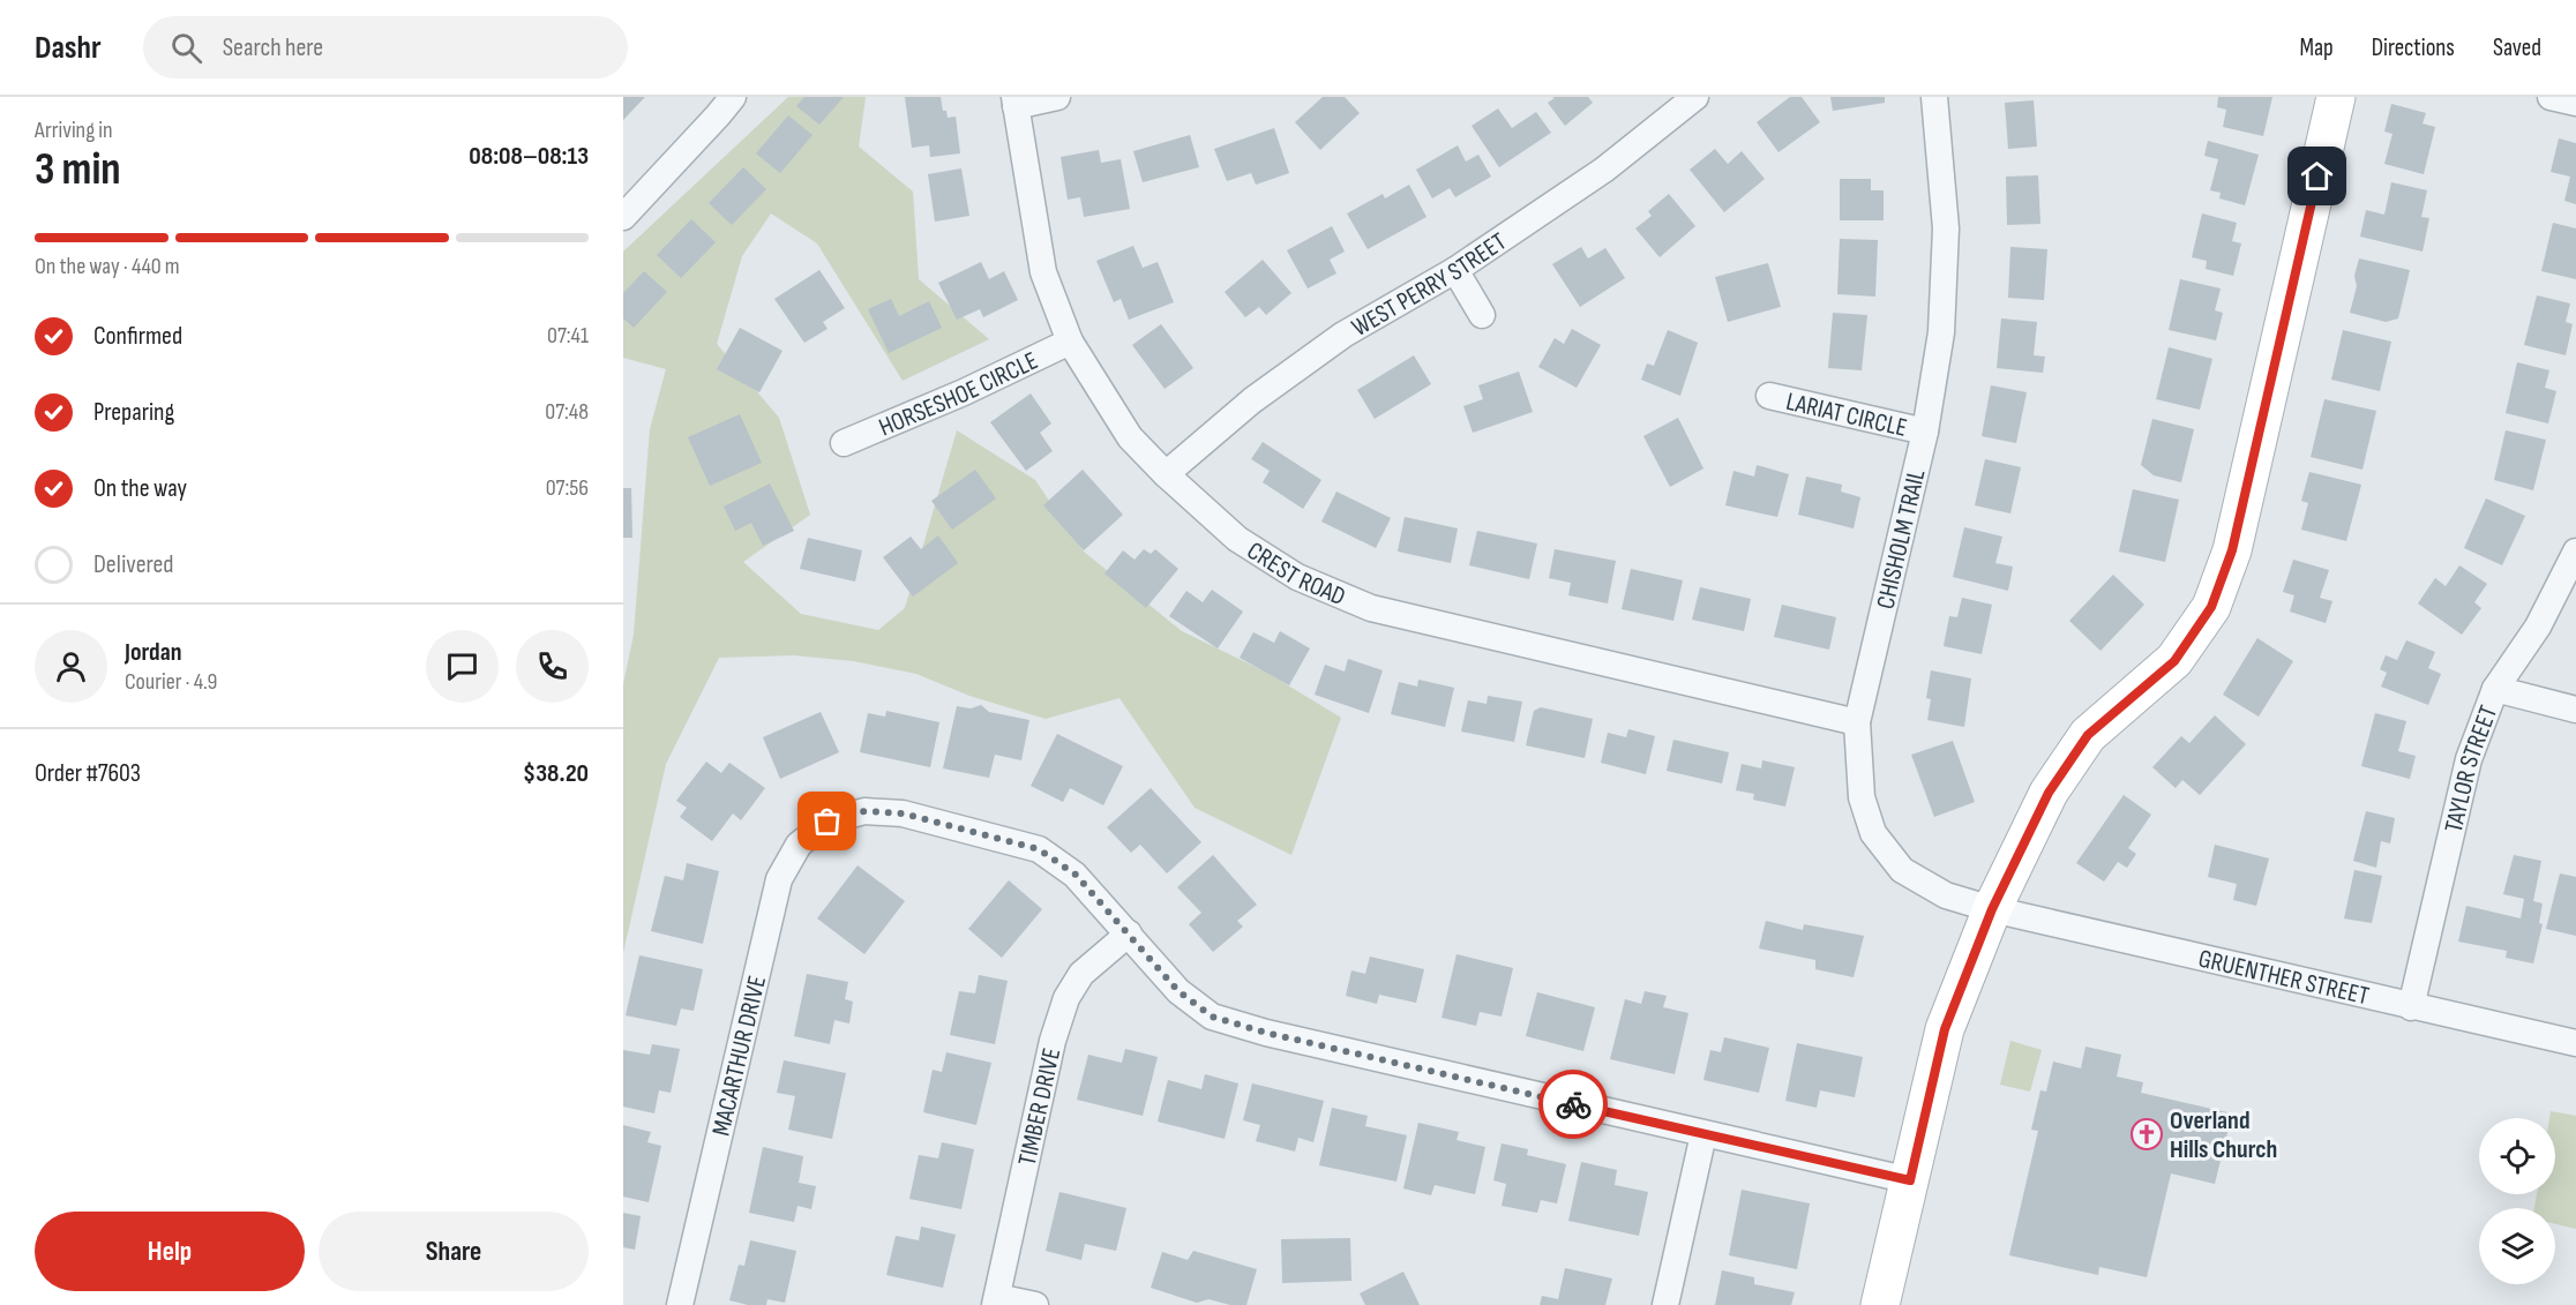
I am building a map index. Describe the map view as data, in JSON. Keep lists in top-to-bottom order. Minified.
{"streets":{"street":["WEST PERRY STREET","HORSESHOE CIRCLE","LARIAT CIRCLE","CHISHOLM TRAIL","CREST ROAD","TAYLOR STREET","GRUENTHER STREET","MACARTHUR DRIVE","TIMBER DRIVE"]},"crossings":[["WEST PERRY STREET","CREST ROAD"],["HORSESHOE CIRCLE","CREST ROAD"],["LARIAT CIRCLE","CHISHOLM TRAIL"],["CHISHOLM TRAIL","CREST ROAD"],["CHISHOLM TRAIL","GRUENTHER STREET"],["TAYLOR STREET","GRUENTHER STREET"],["MACARTHUR DRIVE","TIMBER DRIVE"]],"places":{"church":["Overland Hills Church"]},"page":{"header":"Dashr","search":"Search here","nav":["Map","Directions","Saved"],"heading":["3 min","Arriving in","08:08–08:13"],"panel":["Jordan","Courier · 4.9","Order #7603","$38.20"],"bar":"On the way · 440 m","list":[["Confirmed","07:41"],["Preparing","07:48"],["On the way","07:56"],"Delivered"],"buttons":["Help","Share"]}}
